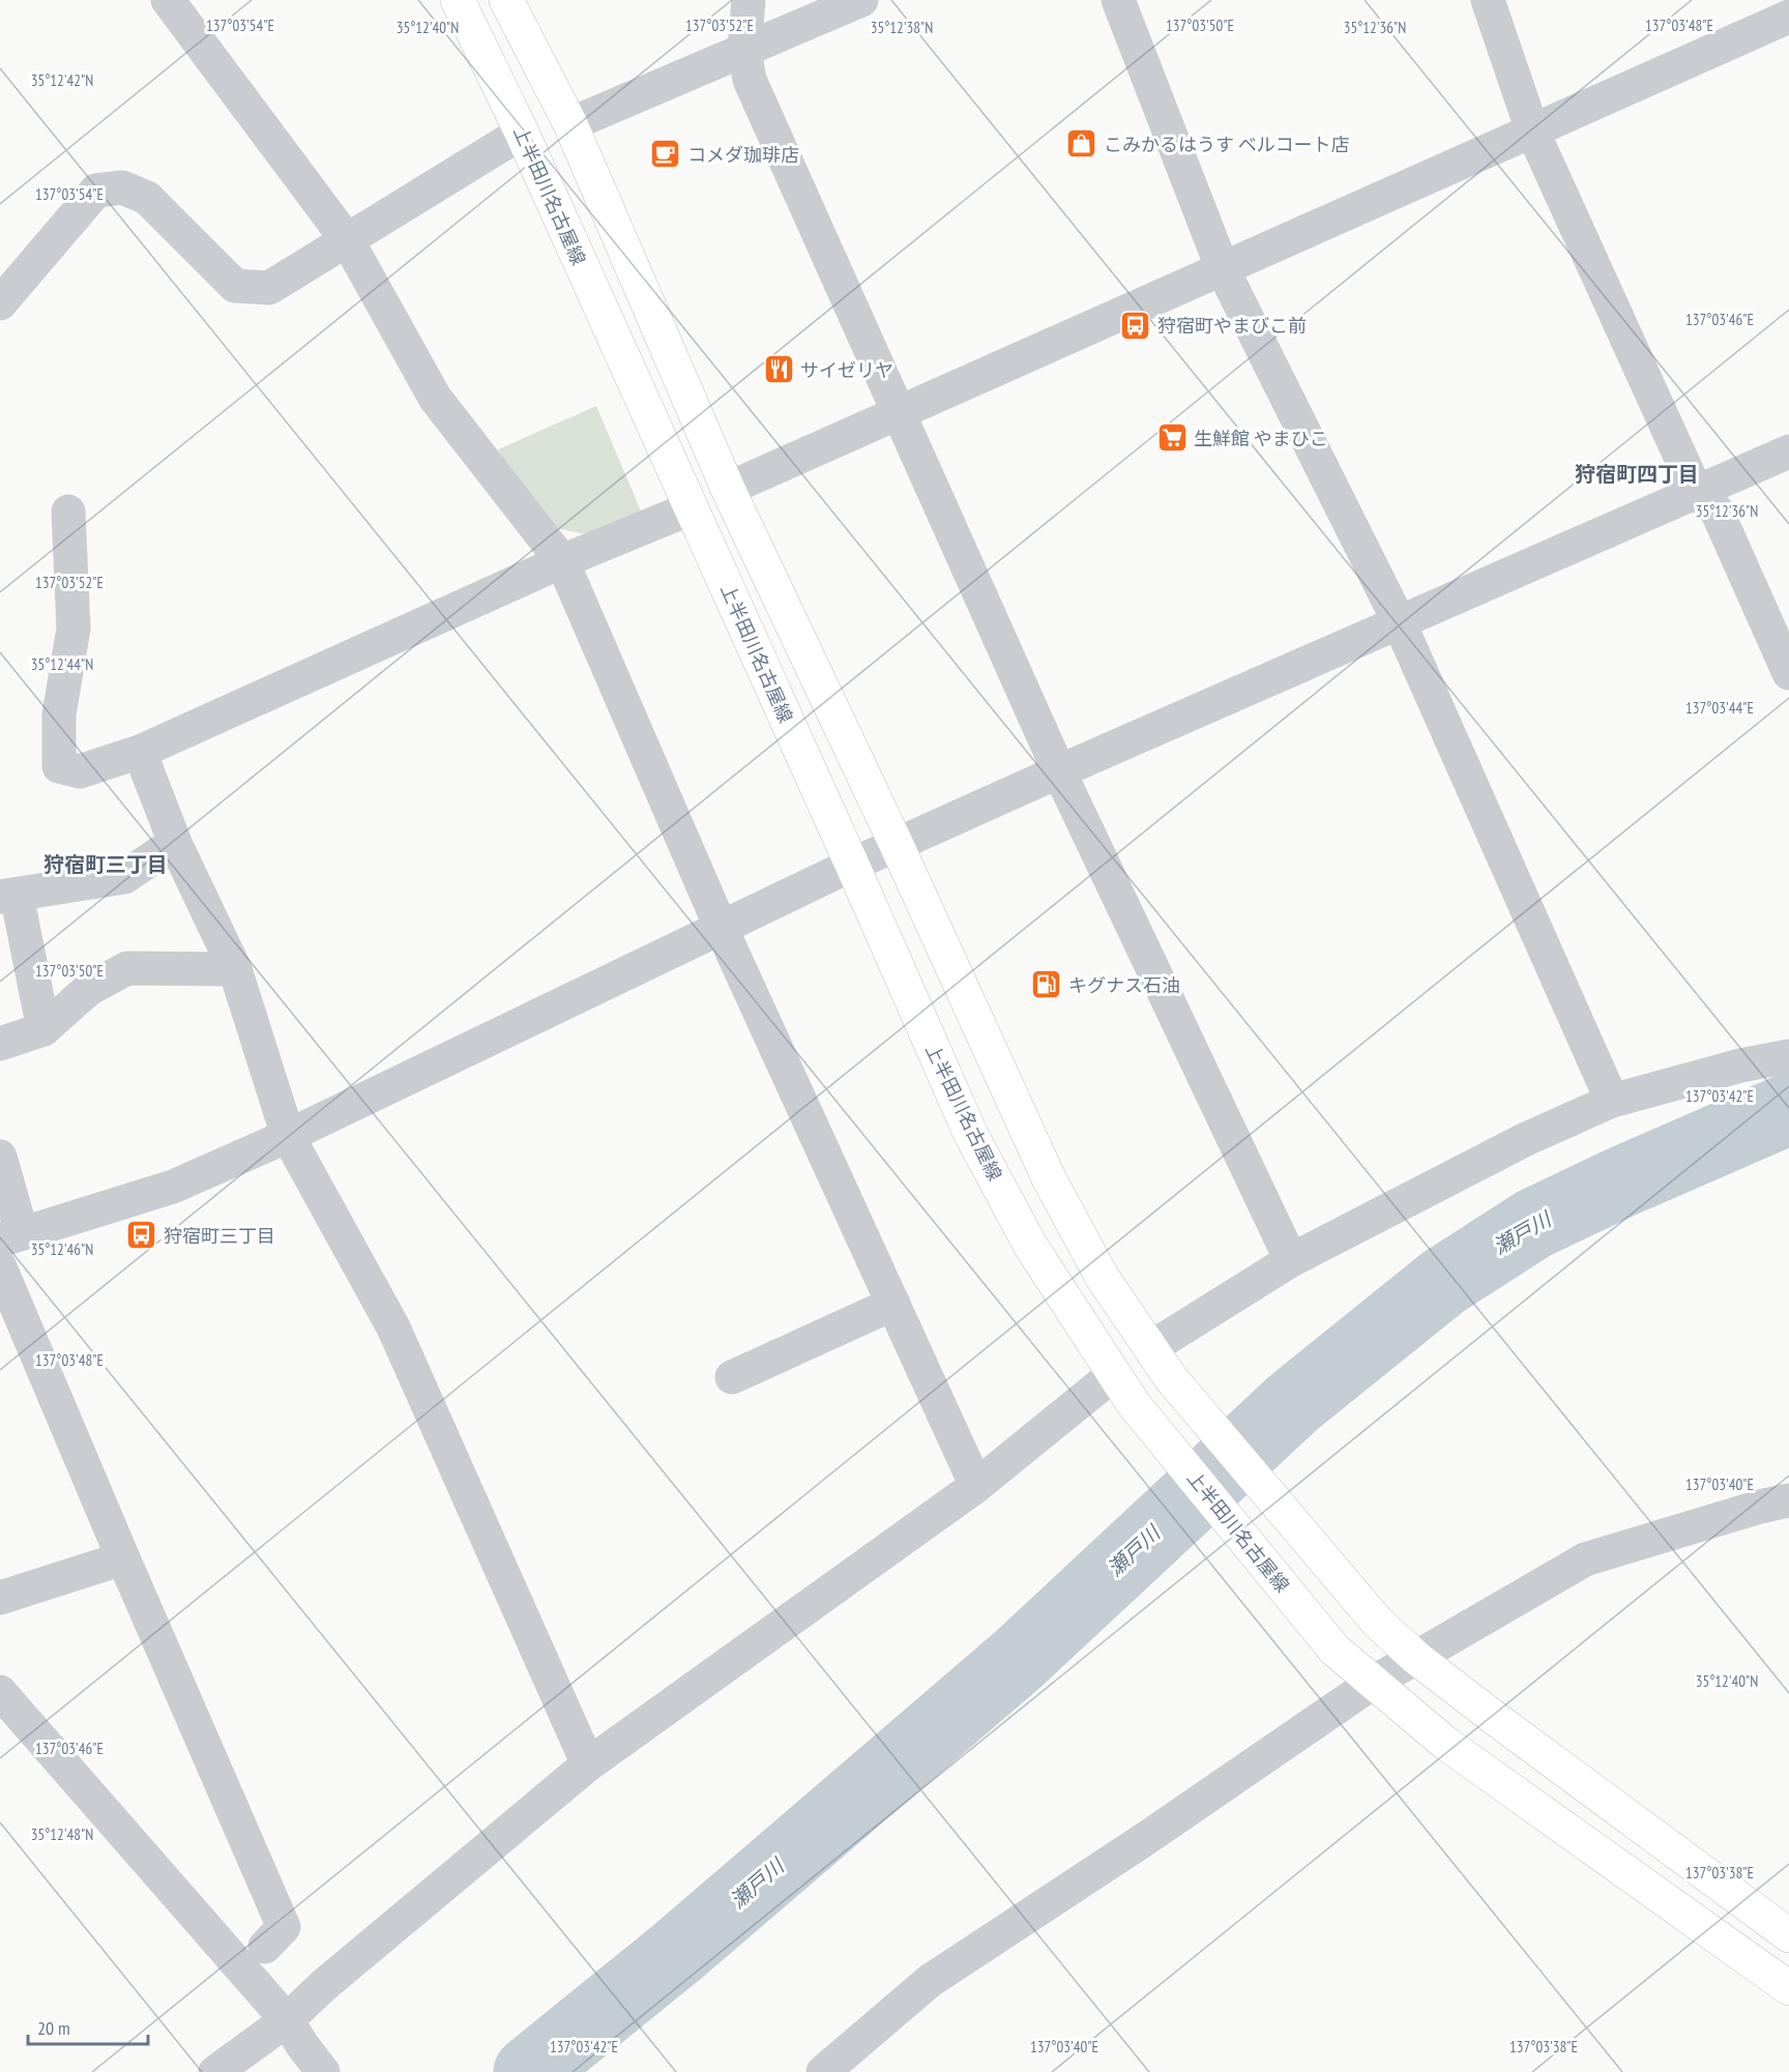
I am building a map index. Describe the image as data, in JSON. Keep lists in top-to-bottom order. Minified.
{"streets":{"main road":["上半田川名古屋線"]},"districts":["狩宿町四丁目","狩宿町三丁目"],"water":["瀬戸川"],"places":{"shop":["こみかるはうす ベルコート店"],"cafe":["コメダ珈琲店"],"bus stop":["狩宿町やまびこ前","狩宿町三丁目"],"restaurant":["サイゼリヤ"],"supermarket":["生鮮館 やまひこ"],"fuel station":["キグナス石油"]},"scale_bar":"20 m","coordinates":["137°03'54\"E","137°03'52\"E","137°03'50\"E","137°03'48\"E","35°12'38\"N","35°12'40\"N","35°12'36\"N","35°12'42\"N","137°03'46\"E","35°12'44\"N","137°03'44\"E","137°03'42\"E","35°12'46\"N","137°03'40\"E","35°12'48\"N","137°03'38\"E"]}
